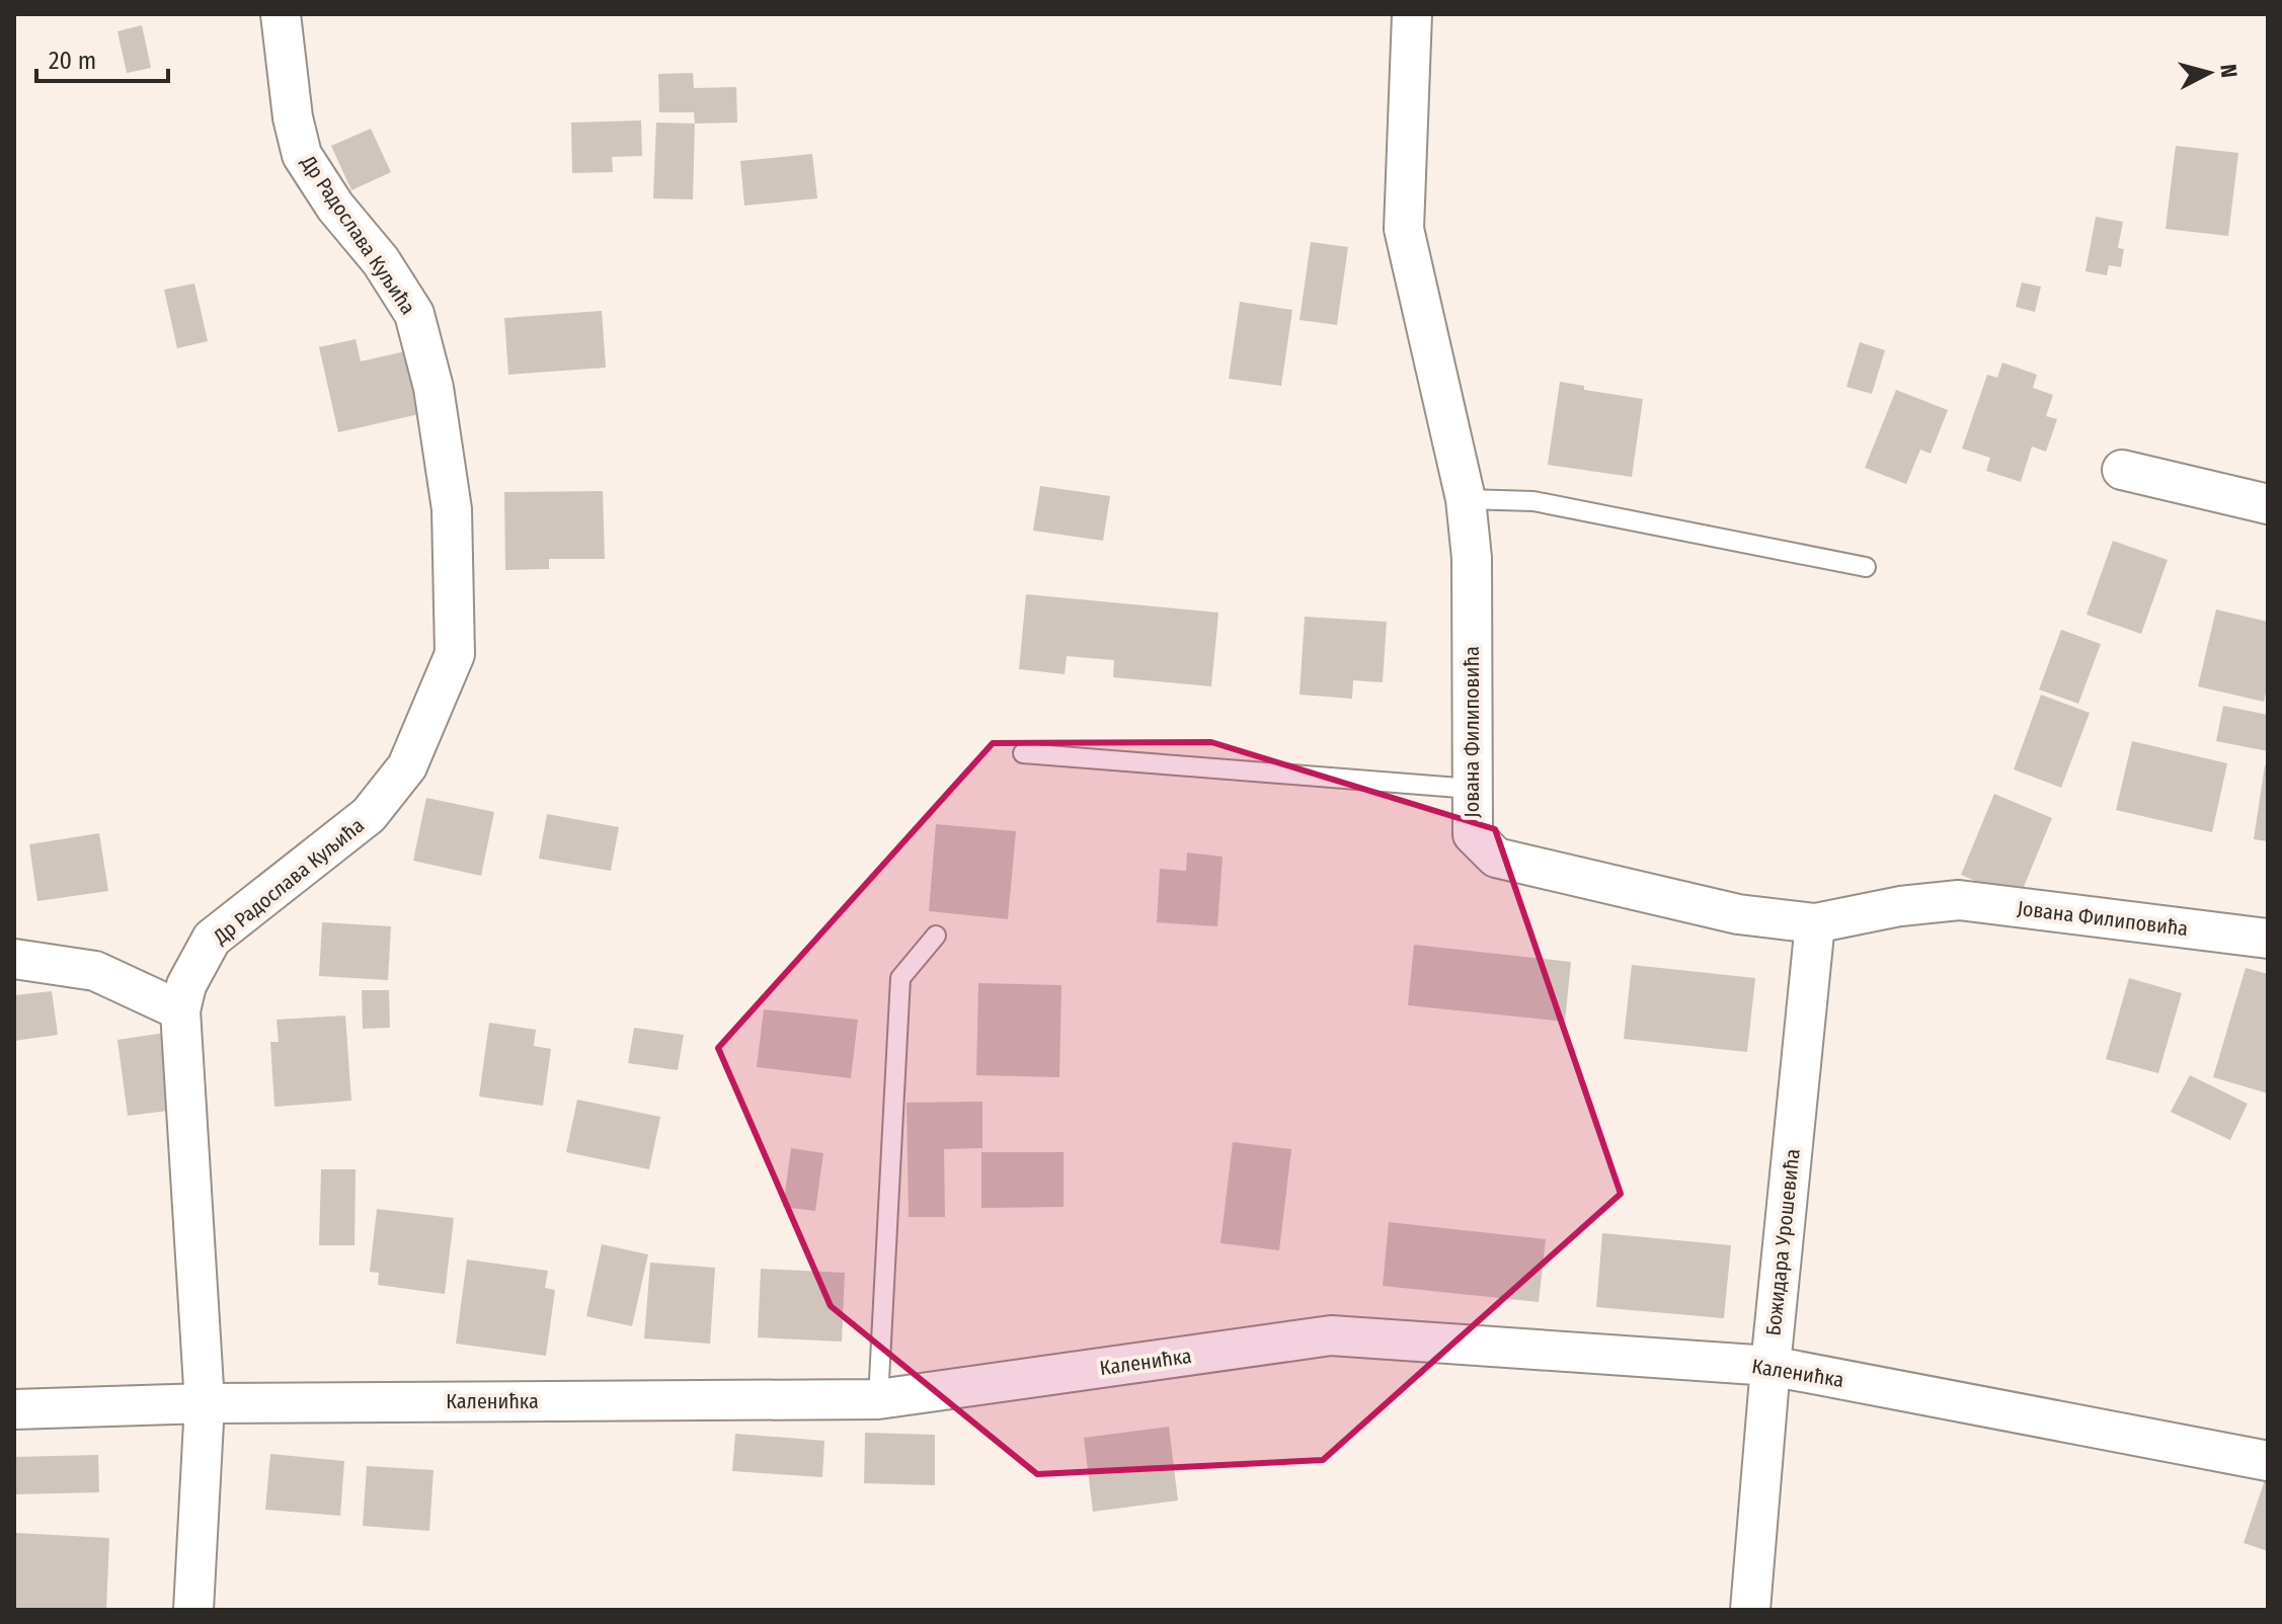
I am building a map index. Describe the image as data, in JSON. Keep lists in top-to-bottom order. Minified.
{"streets":{"street":["Др Радослава Куљића","Јована Филиповића","Божидара Урошевића","Каленићка"]},"crossings":[["Др Радослава Куљића","Каленићка"],["Јована Филиповића","Божидара Урошевића"],["Божидара Урошевића","Каленићка"]],"scale_bar":"20 m","north":"right"}
